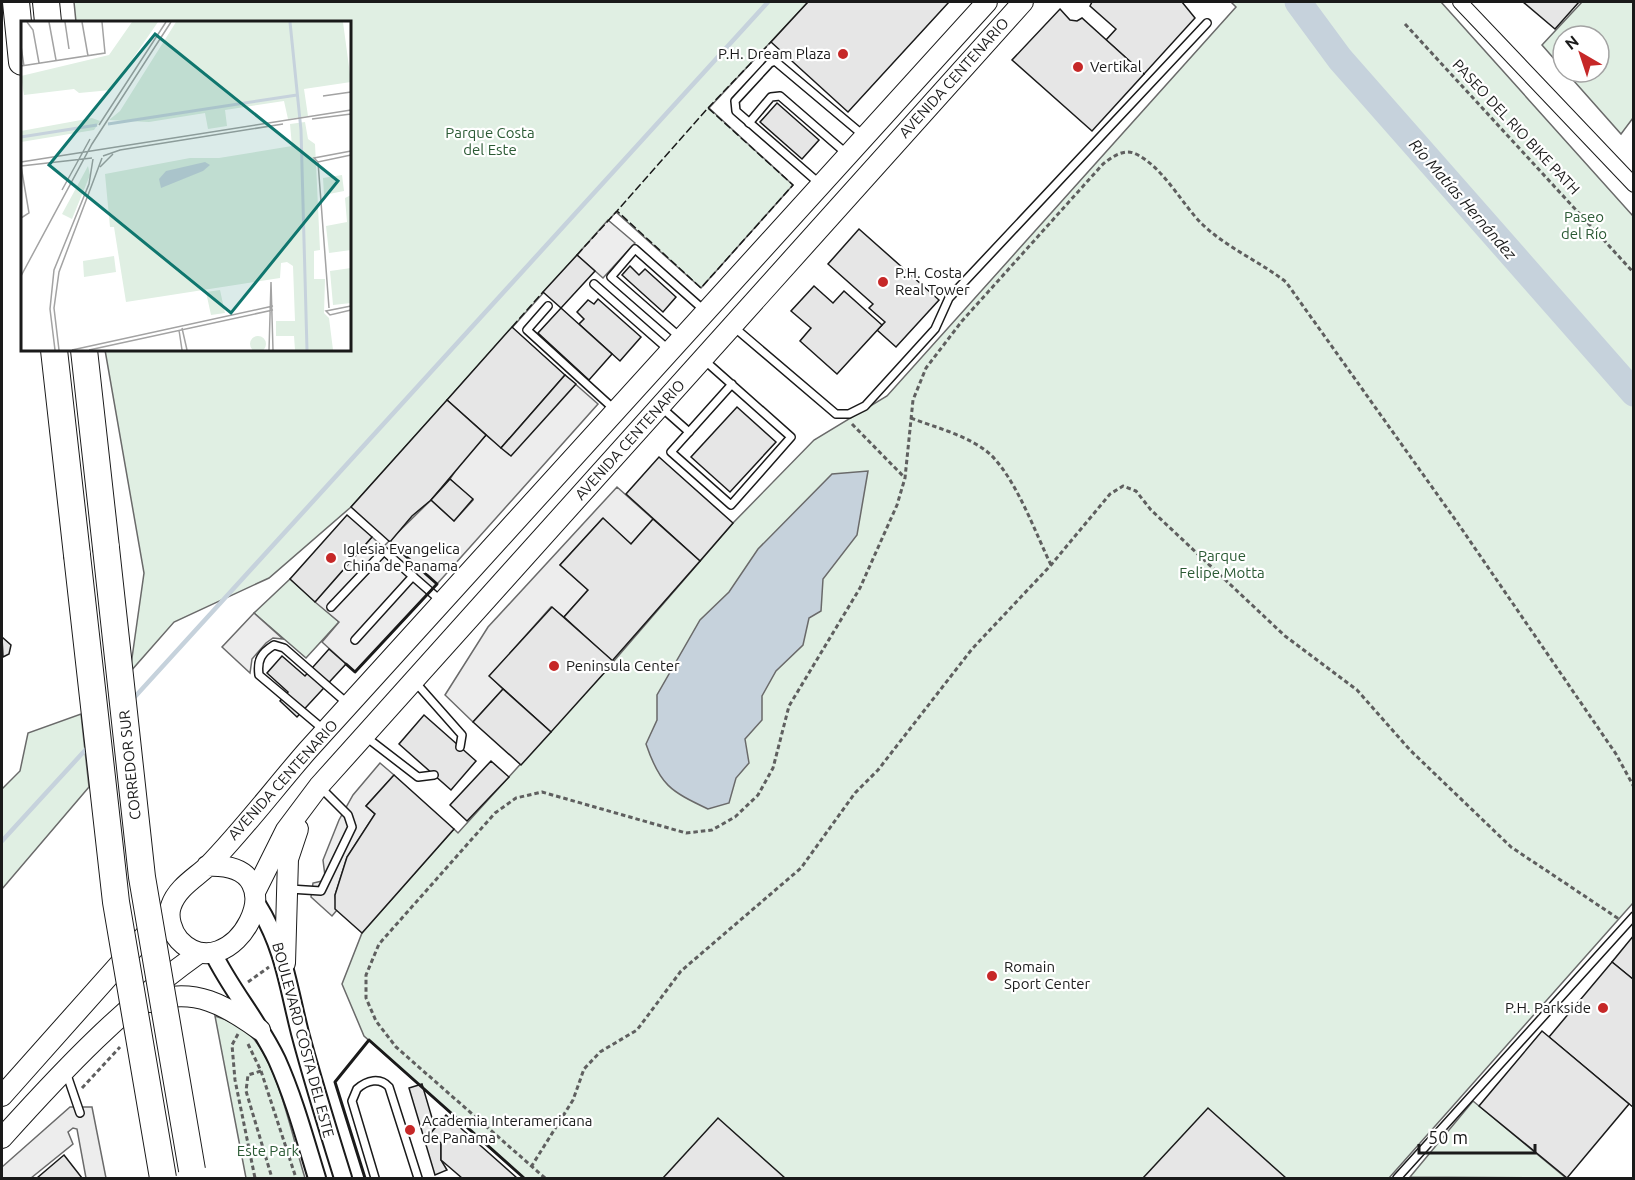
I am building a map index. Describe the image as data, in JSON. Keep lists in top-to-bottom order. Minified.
{"streets":{"highway":["CORREDOR SUR"],"main road":["AVENIDA CENTENARIO"],"street":["BOULEVARD COSTA DEL ESTE"],"path":["PASEO DEL RIO BIKE PATH"]},"crossings":[["AVENIDA CENTENARIO","BOULEVARD COSTA DEL ESTE"]],"water":["Río Matías Hernández"],"parks":["Parque Costa del Este","Paseo del Río","Parque Felipe Motta","Este Park"],"places":["P.H. Dream Plaza","Vertikal","P.H. Costa Real Tower","Iglesia Evangelica China de Panama","Peninsula Center","Romain Sport Center","P.H. Parkside","Academia Interamericana de Panama"],"scale_bar":"50 m","north":"top left"}
